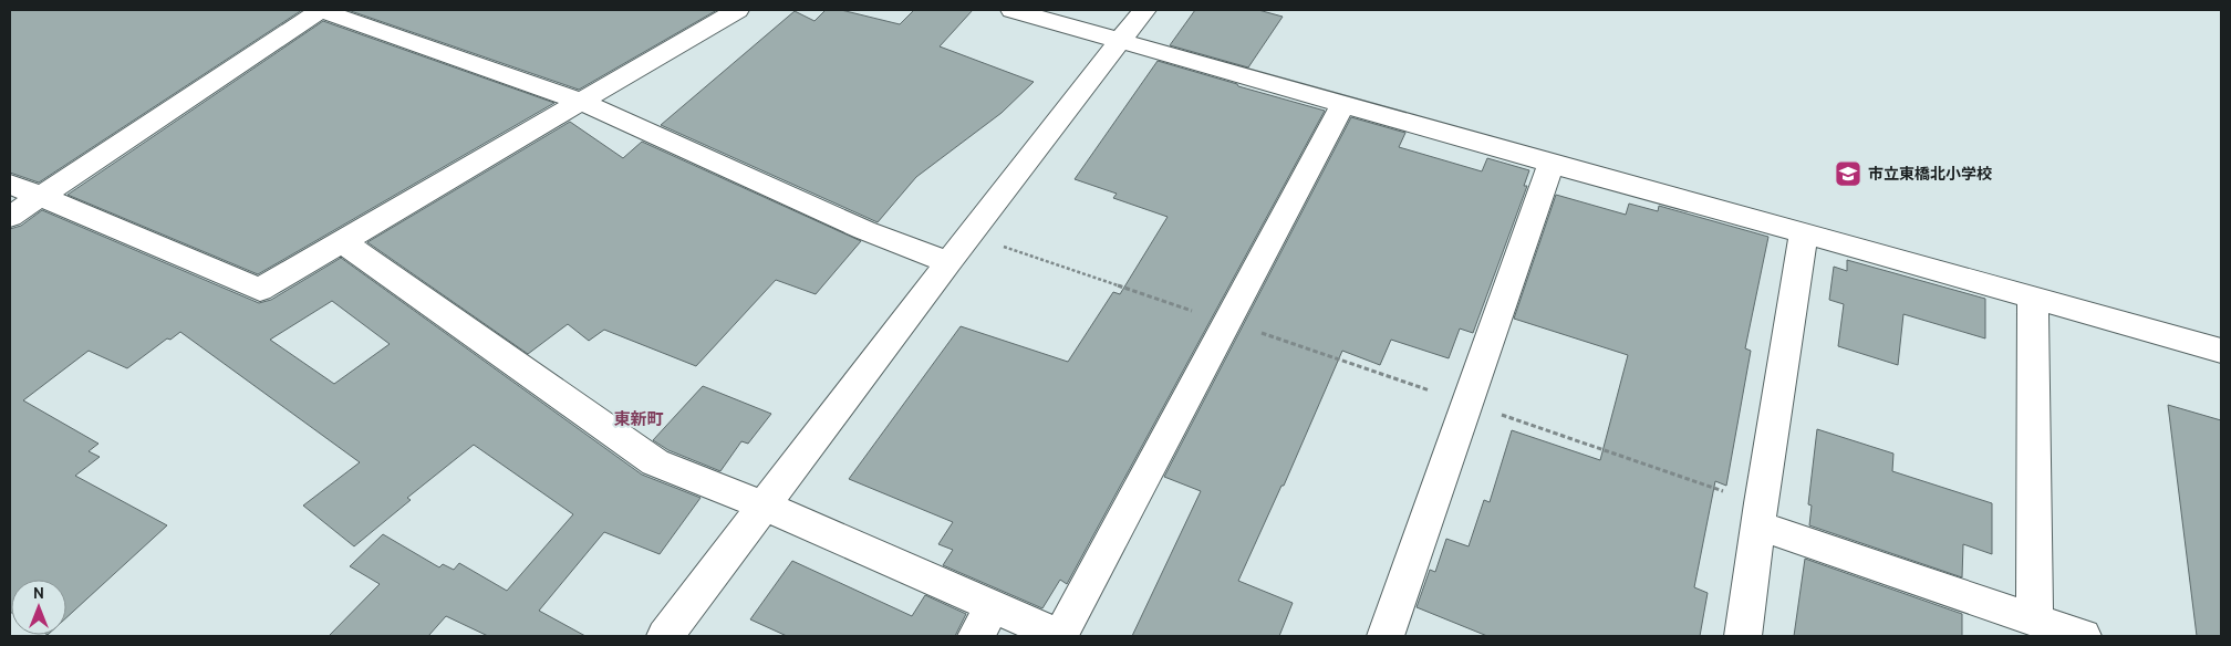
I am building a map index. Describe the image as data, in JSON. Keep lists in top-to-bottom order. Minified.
{"districts":["東新町"],"places":{"school or university":["市立東橋北小学校"]},"north":"top"}
